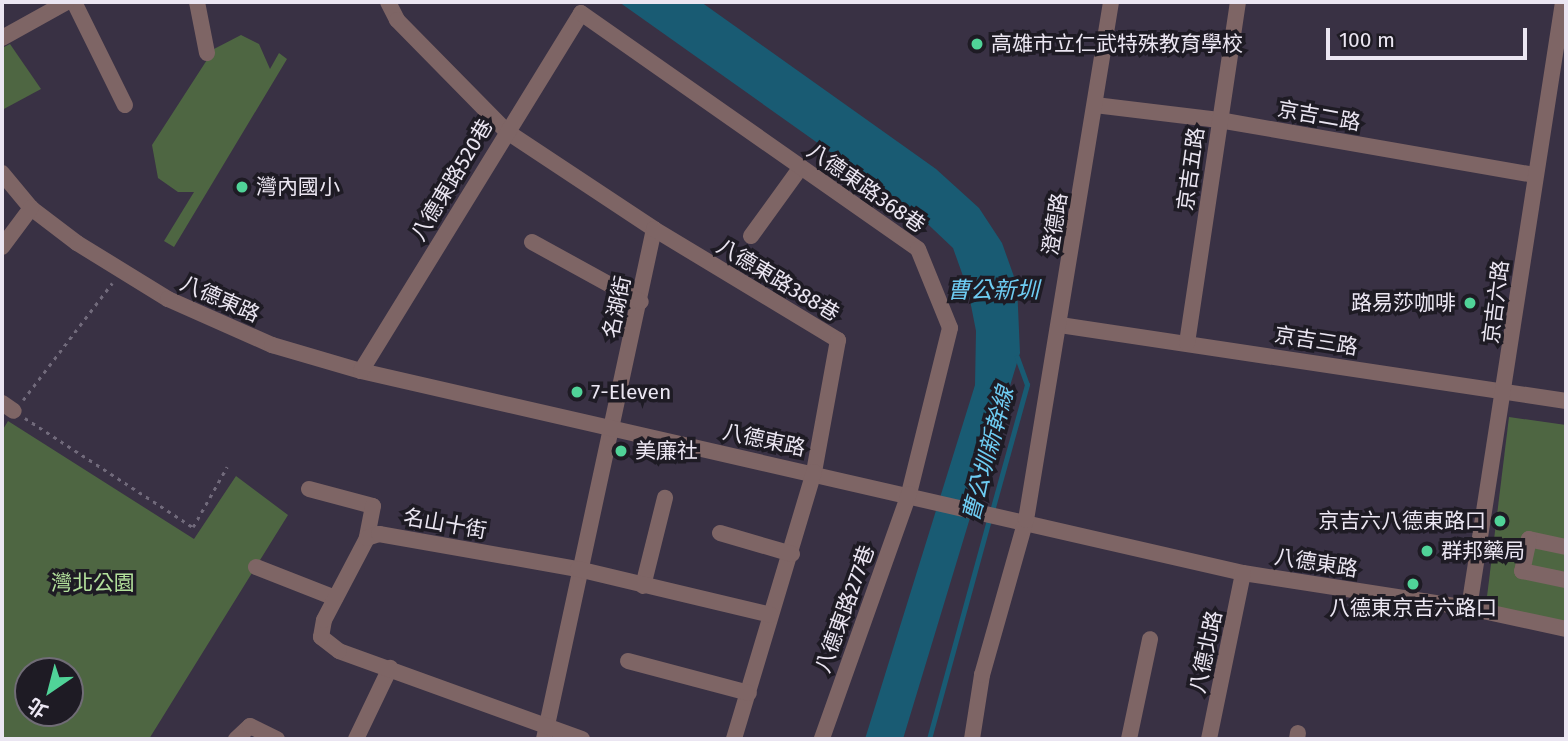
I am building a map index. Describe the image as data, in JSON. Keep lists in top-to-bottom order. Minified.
{"streets":{"street":["京吉二路","京吉五路","八德東路520巷","八德東路368巷","澄德路","八德東路388巷","八德東路","京吉六路","名湖街","京吉三路","名山十街","八德東路277巷","八德北路"]},"crossings":[["京吉二路","京吉五路"],["京吉二路","澄德路"],["京吉二路","京吉六路"],["京吉五路","京吉三路"],["八德東路520巷","八德東路368巷"],["八德東路520巷","八德東路"],["八德東路368巷","八德東路"],["八德東路368巷","八德東路277巷"],["澄德路","八德東路"],["澄德路","京吉三路"],["八德東路388巷","八德東路"],["八德東路388巷","名湖街"],["八德東路","京吉六路"],["八德東路","名湖街"],["八德東路","八德東路277巷"],["八德東路","八德北路"],["京吉六路","京吉三路"],["名湖街","名山十街"]],"water":["曹公新圳","曹公圳新幹線"],"parks":["灣北公園"],"places":["高雄市立仁武特殊教育學校","灣內國小","路易莎咖啡","7-Eleven","美廉社","京吉六八德東路口","群邦藥局","八德東京吉六路口"],"scale_bar":"100 m","north":"bottom left"}
